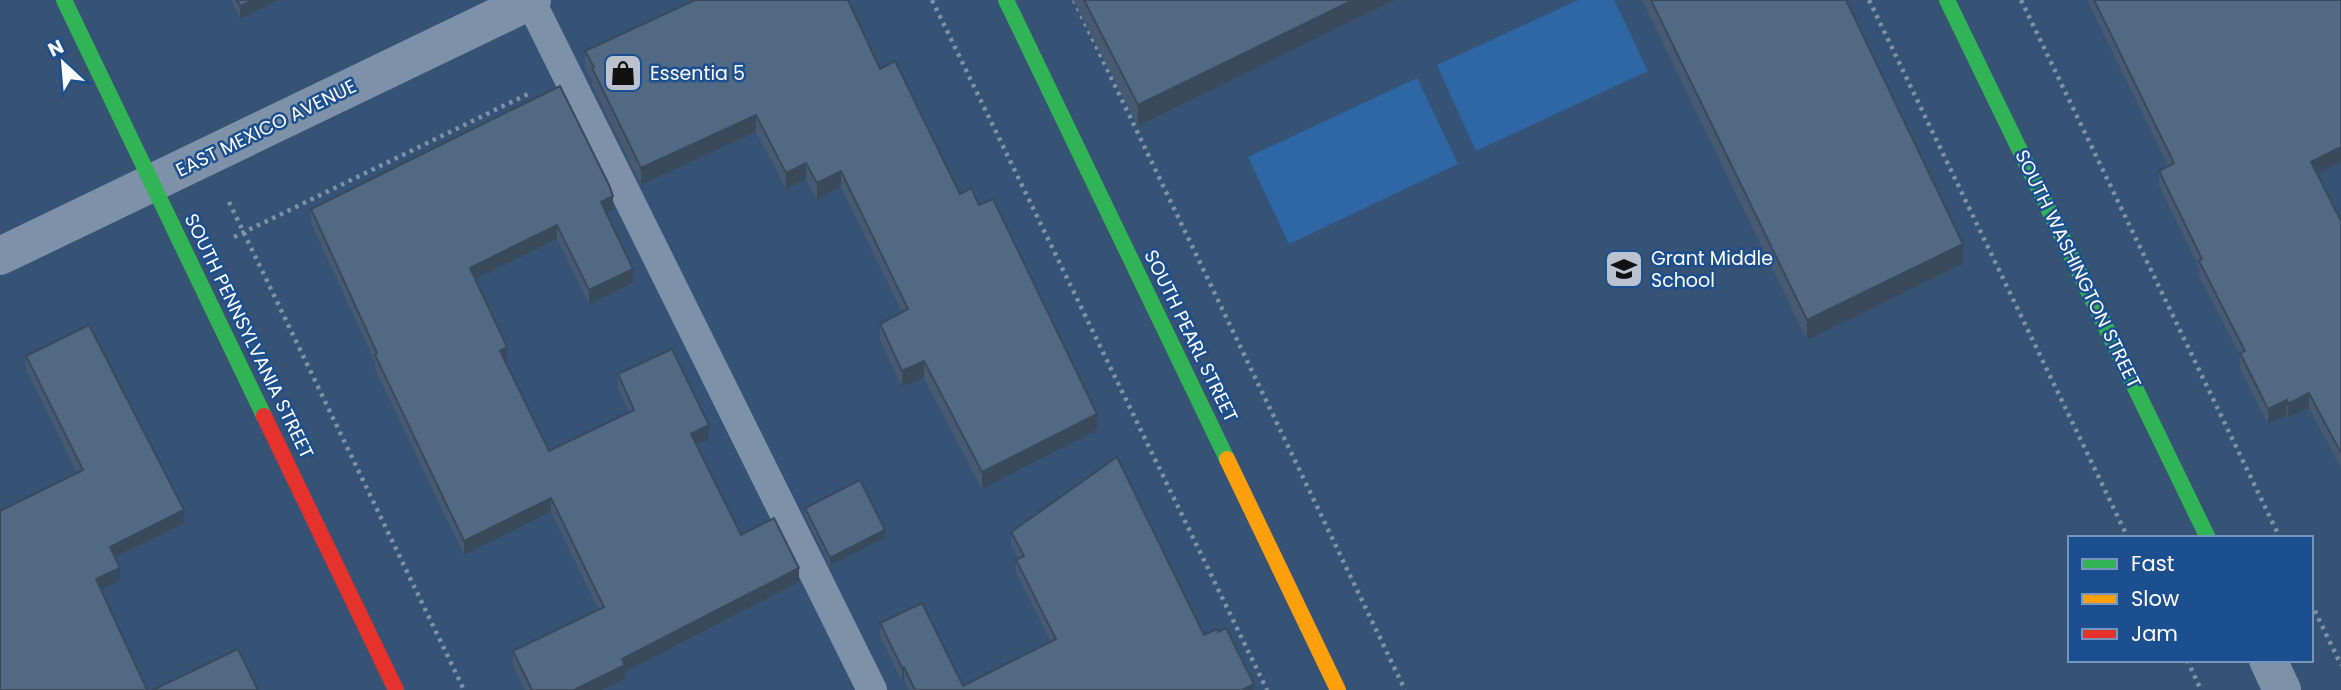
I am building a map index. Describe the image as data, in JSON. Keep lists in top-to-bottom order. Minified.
{"streets":{"street":["EAST MEXICO AVENUE","SOUTH WASHINGTON STREET","SOUTH PENNSYLVANIA STREET","SOUTH PEARL STREET"]},"crossings":[["EAST MEXICO AVENUE","SOUTH PENNSYLVANIA STREET"]],"places":{"shop":["Essentia 5"],"school or university":["Grant Middle School"]},"legend":["Fast","Slow","Jam"],"north":"top left"}
